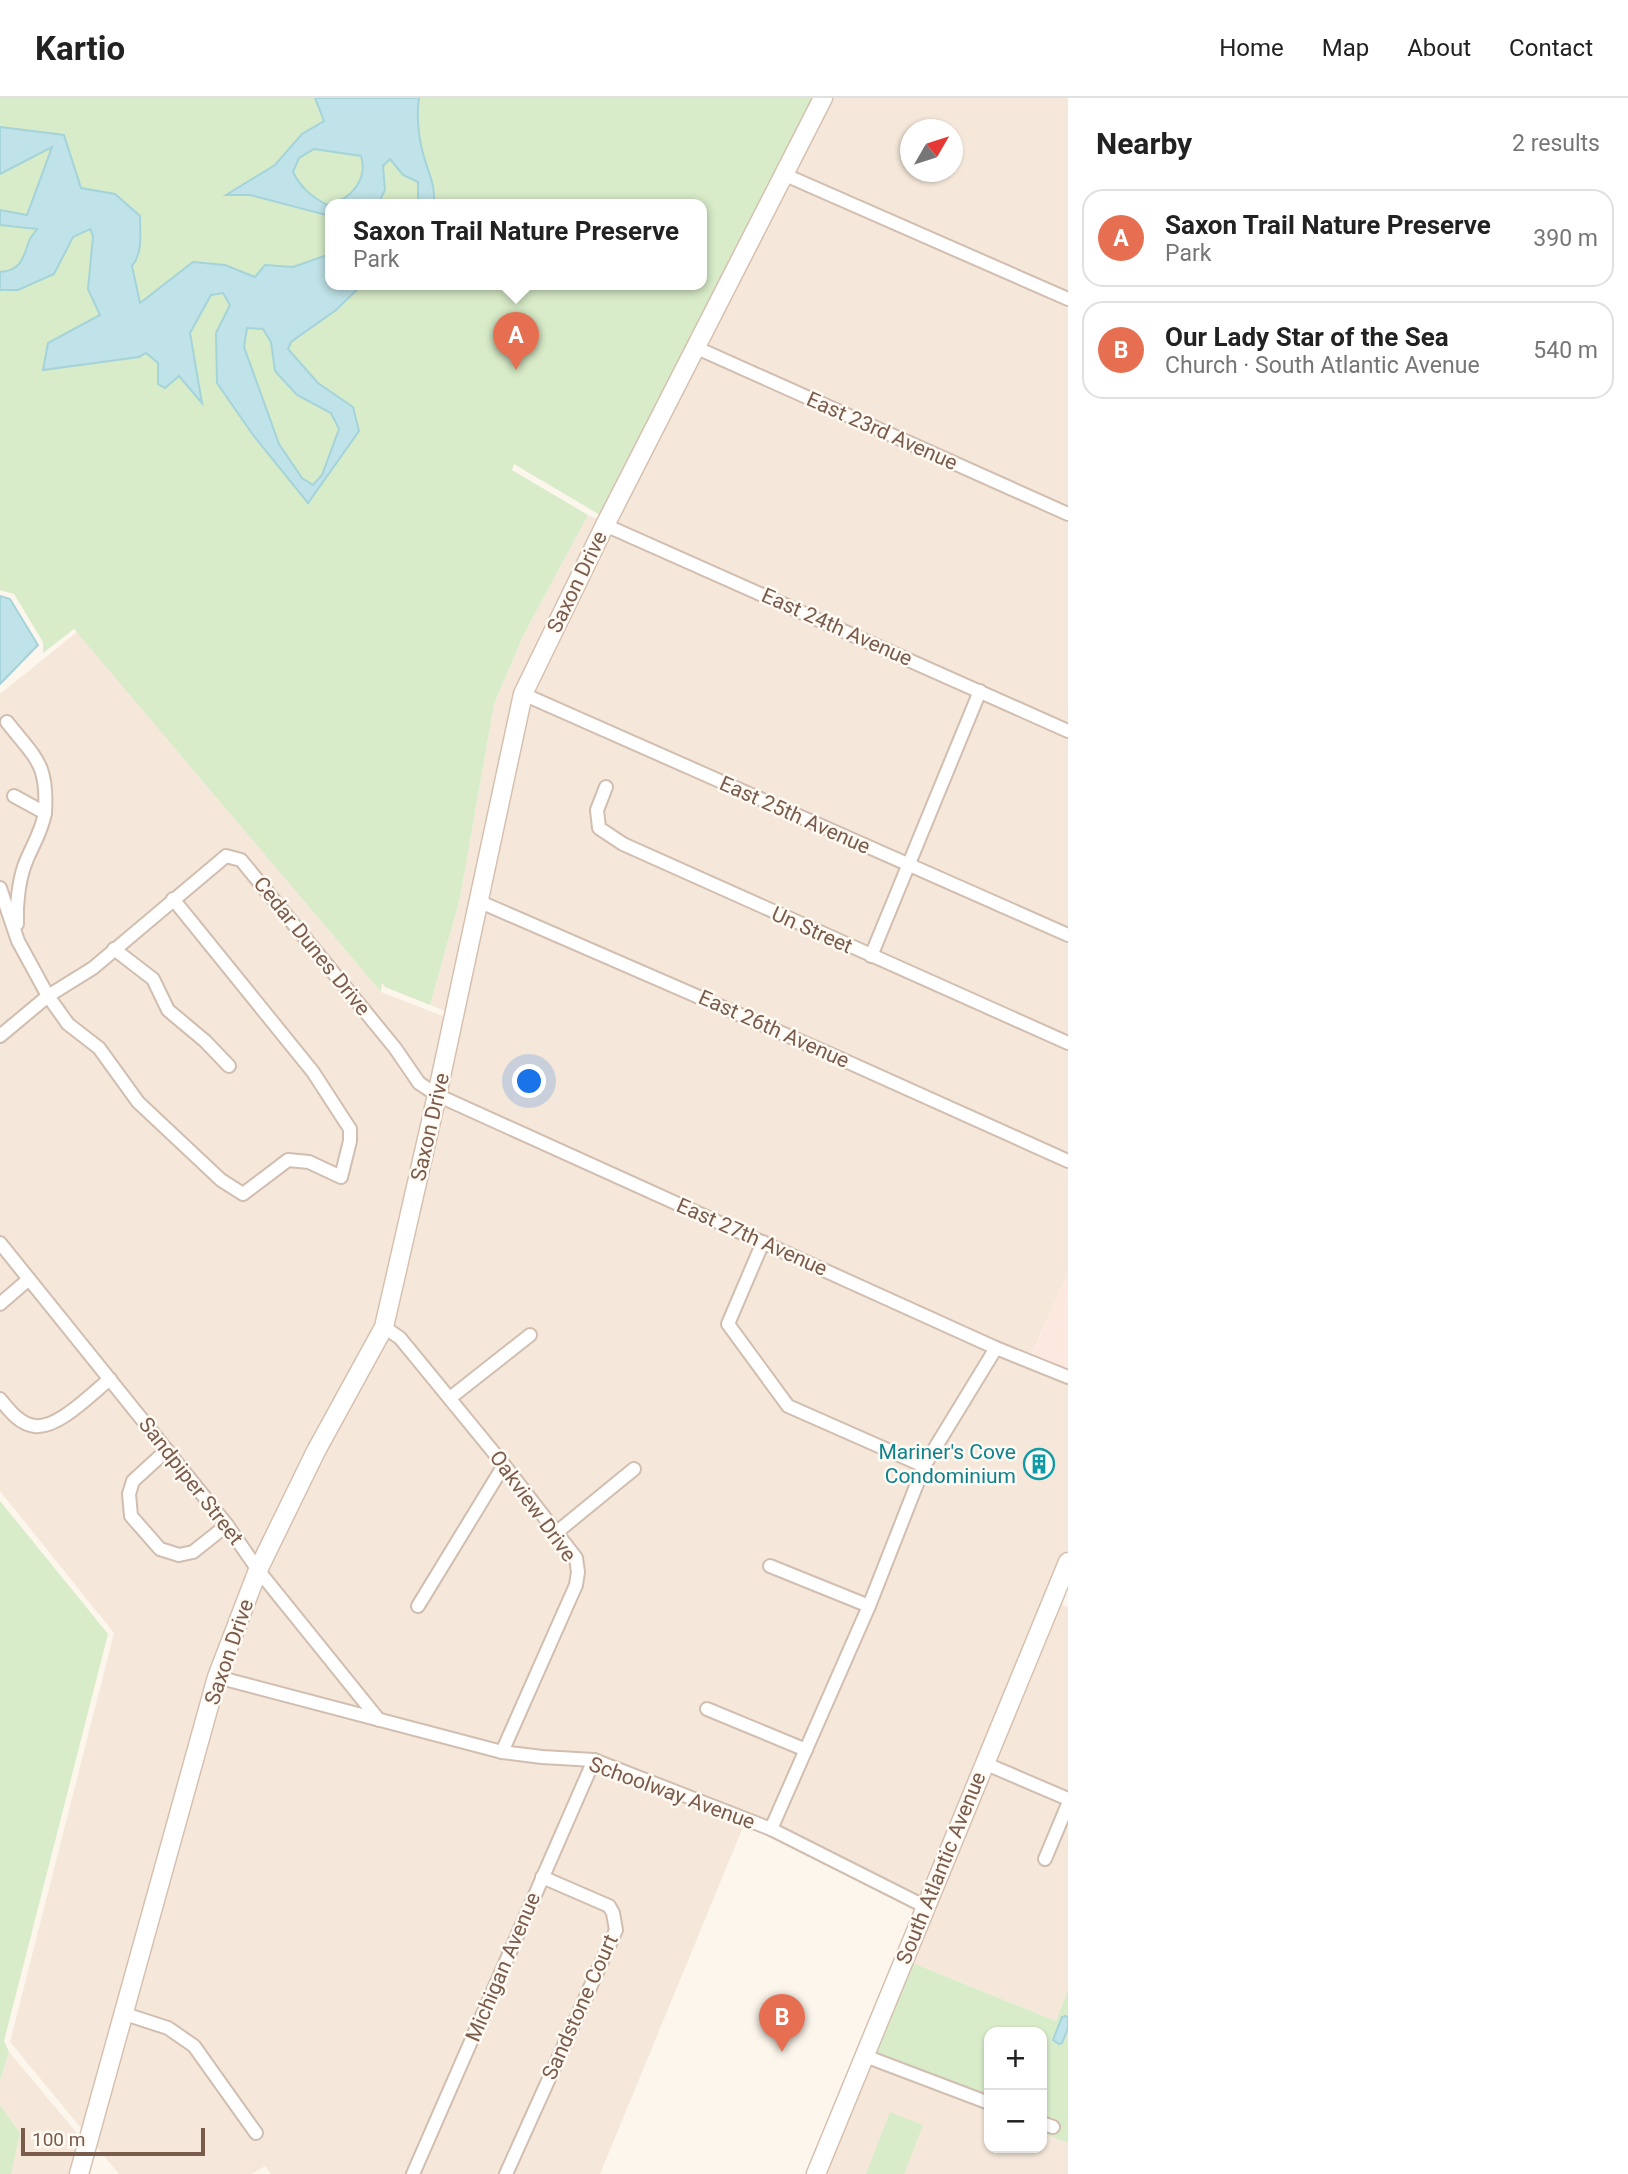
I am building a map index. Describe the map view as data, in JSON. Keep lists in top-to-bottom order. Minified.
{"streets":{"street":["East 23rd Avenue","Saxon Drive","East 24th Avenue","East 25th Avenue","Un Street","Cedar Dunes Drive","East 26th Avenue","East 27th Avenue","Sandpiper Street","Oakview Drive","Schoolway Avenue","South Atlantic Avenue","Michigan Avenue","Sandstone Court"]},"crossings":[["East 23rd Avenue","Saxon Drive"],["Saxon Drive","East 24th Avenue"],["Saxon Drive","East 25th Avenue"],["Saxon Drive","Cedar Dunes Drive"],["Saxon Drive","East 26th Avenue"],["Saxon Drive","East 27th Avenue"],["Saxon Drive","Sandpiper Street"],["Saxon Drive","Oakview Drive"],["Saxon Drive","Schoolway Avenue"],["Cedar Dunes Drive","East 27th Avenue"],["East 27th Avenue","Schoolway Avenue"],["Sandpiper Street","Schoolway Avenue"],["Oakview Drive","Schoolway Avenue"],["Schoolway Avenue","Michigan Avenue"],["Michigan Avenue","Sandstone Court"]],"places":{"building":["Mariner's Cove Condominium"]},"scale_bar":"100 m","north":"top right","page":{"header":"Kartio","nav":["Home","Map","About","Contact"],"heading":["Nearby","2 results"],"list":[{"mark":"A","name":"Saxon Trail Nature Preserve","note":"Park","value":"390 m"},{"mark":"B","name":"Our Lady Star of the Sea","note":"Church · South Atlantic Avenue","value":"540 m"}],"popup":["Saxon Trail Nature Preserve","Park"],"pins":["A","B"],"map_buttons":["+","−"],"scale":"100 m"}}
